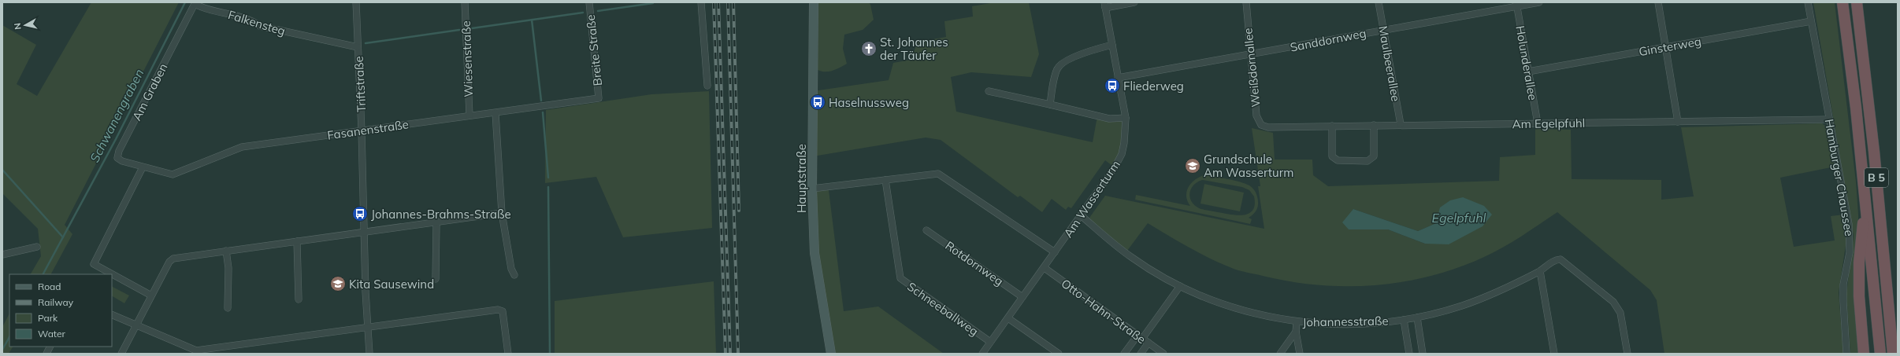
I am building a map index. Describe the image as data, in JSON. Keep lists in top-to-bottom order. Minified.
{"streets":{"highway":["B 5"],"street":["Falkensteg","Sanddornweg","Ginsterweg","Breite Straße","Wiesenstraße","Holunderallee","Maulbeerallee","Weißdornallee","Triftstraße","Am Graben","Am Egelpfuhl","Fasanenstraße","Hamburger Chaussee","Hauptstraße","Am Wasserturm","Rotdornweg","Schneeballweg","Otto-Hahn-Straße","Johannesstraße"]},"crossings":[["Falkensteg","Triftstraße"],["Falkensteg","Am Graben"],["Sanddornweg","Holunderallee"],["Sanddornweg","Maulbeerallee"],["Sanddornweg","Weißdornallee"],["Sanddornweg","Am Wasserturm"],["Ginsterweg","Holunderallee"],["Ginsterweg","Hamburger Chaussee"],["Breite Straße","Fasanenstraße"],["Wiesenstraße","Fasanenstraße"],["Holunderallee","Am Egelpfuhl"],["Maulbeerallee","Am Egelpfuhl"],["Weißdornallee","Am Egelpfuhl"],["Triftstraße","Fasanenstraße"],["Am Graben","Fasanenstraße"],["Am Egelpfuhl","Hamburger Chaussee"],["Am Wasserturm","Rotdornweg"],["Am Wasserturm","Schneeballweg"],["Am Wasserturm","Otto-Hahn-Straße"],["Am Wasserturm","Johannesstraße"]],"water":["Schwanengraben","Egelpfuhl"],"places":{"church":["St. Johannes der Täufer"],"bus stop":["Fliederweg","Haselnussweg","Johannes-Brahms-Straße"],"school or university":["Grundschule Am Wasserturm","Kita Sausewind"]},"legend":["Road","Railway","Park","Water"],"north":"left"}
